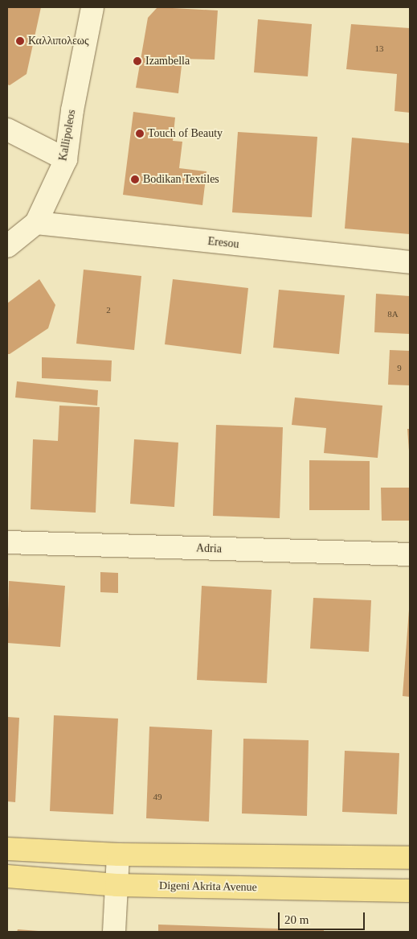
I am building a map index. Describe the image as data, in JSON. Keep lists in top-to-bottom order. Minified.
{"streets":{"main road":["Digeni Akrita Avenue"],"street":["Kallipoleos","Eresou","Adria"]},"crossings":[["Kallipoleos","Eresou"]],"places":["Καλλιπολεως","Izambella","Touch of Beauty","Bodikan Textiles"],"house_numbers":["13","2","8A","9","49"],"scale_bar":"20 m"}
